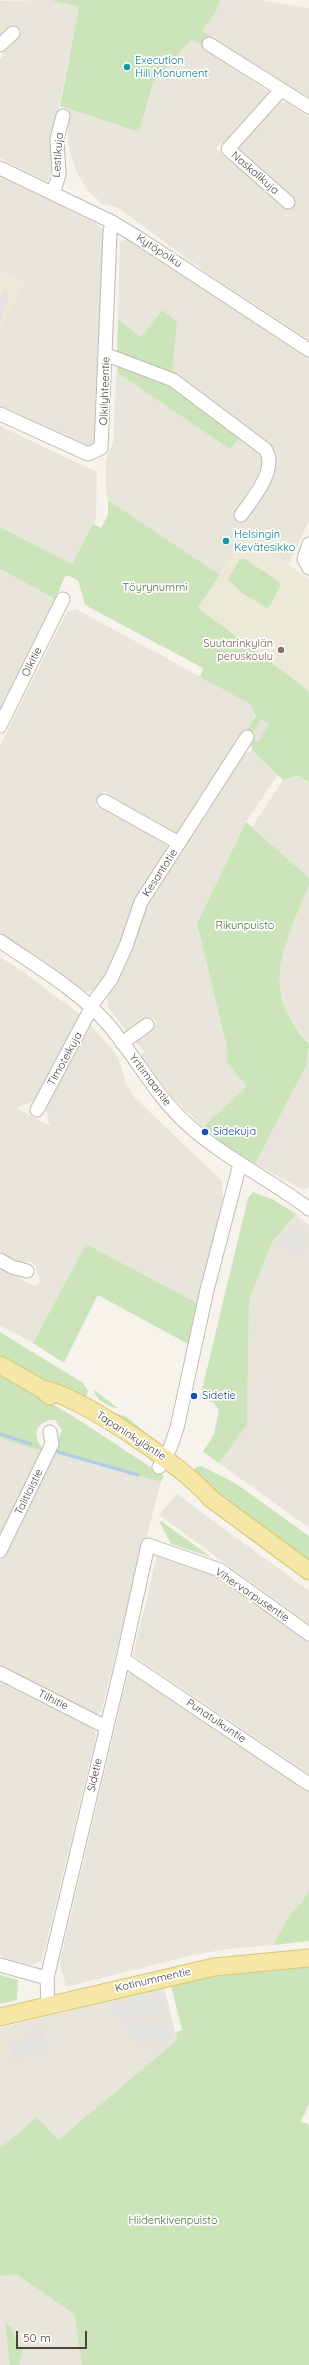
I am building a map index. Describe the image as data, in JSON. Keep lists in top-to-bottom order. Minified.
{"streets":{"main road":["Tapaninkyläntie","Kotinummentie"],"street":["Lestikuja","Naskalikuja","Kytöpolku","Olkilyhteentie","Olkitie","Kesantotie","Timoteikuja","Yrttimaantie","Talitiaistie","Vihervarpusentie","Tilhitie","Punatulkuntie","Sidetie"]},"crossings":[["Lestikuja","Kytöpolku"],["Kytöpolku","Olkilyhteentie"],["Kesantotie","Timoteikuja"],["Kesantotie","Yrttimaantie"],["Timoteikuja","Yrttimaantie"],["Vihervarpusentie","Sidetie"],["Tilhitie","Sidetie"],["Punatulkuntie","Sidetie"],["Sidetie","Kotinummentie"]],"parks":["Töyrynummi","Rikunpuisto","Hiidenkivenpuisto"],"places":["Execution Hill Monument","Helsingin Kevätesikko","Suutarinkylän peruskoulu","Sidekuja","Sidetie"],"scale_bar":"50 m"}
